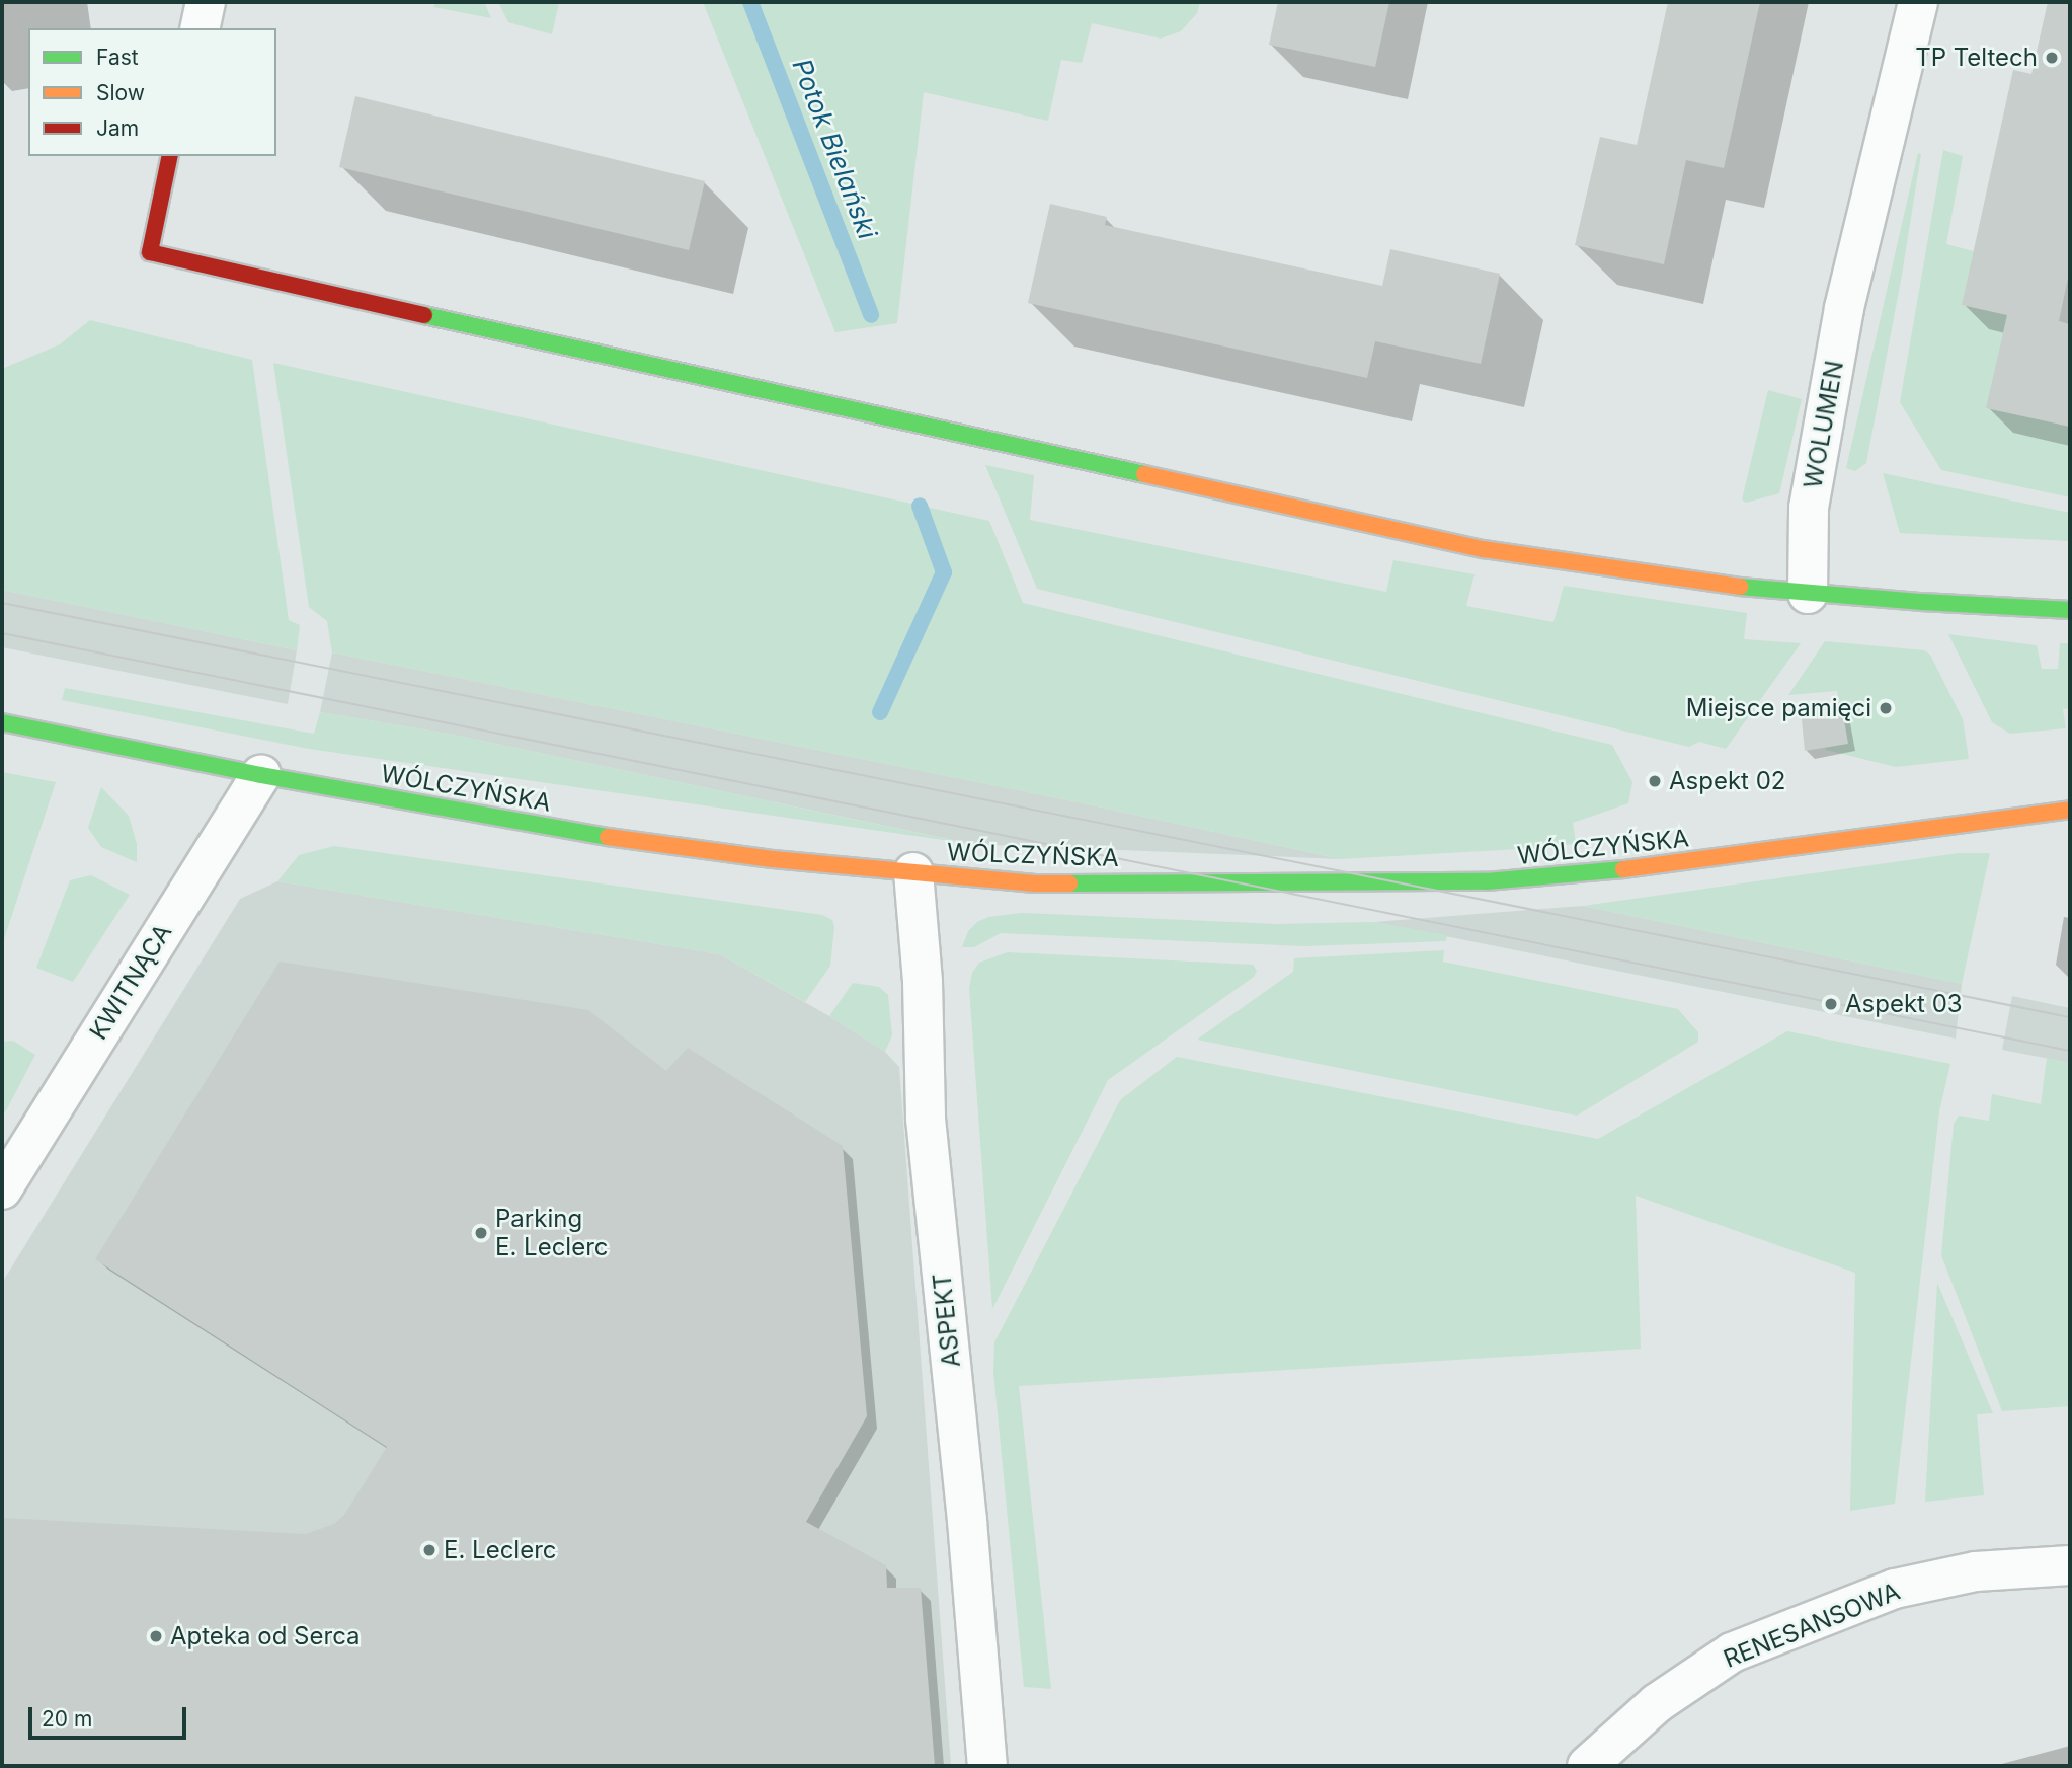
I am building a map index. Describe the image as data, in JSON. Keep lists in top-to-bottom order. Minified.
{"streets":{"main road":["WÓLCZYŃSKA"],"street":["WOLUMEN","KWITNĄCA","ASPEKT","RENESANSOWA"]},"crossings":[["WÓLCZYŃSKA","KWITNĄCA"],["WÓLCZYŃSKA","ASPEKT"]],"water":["Potok Bielański"],"places":["TP Teltech","Miejsce pamięci","Aspekt 02","Aspekt 03","Parking E. Leclerc","E. Leclerc","Apteka od Serca"],"legend":["Fast","Slow","Jam"],"scale_bar":"20 m"}
